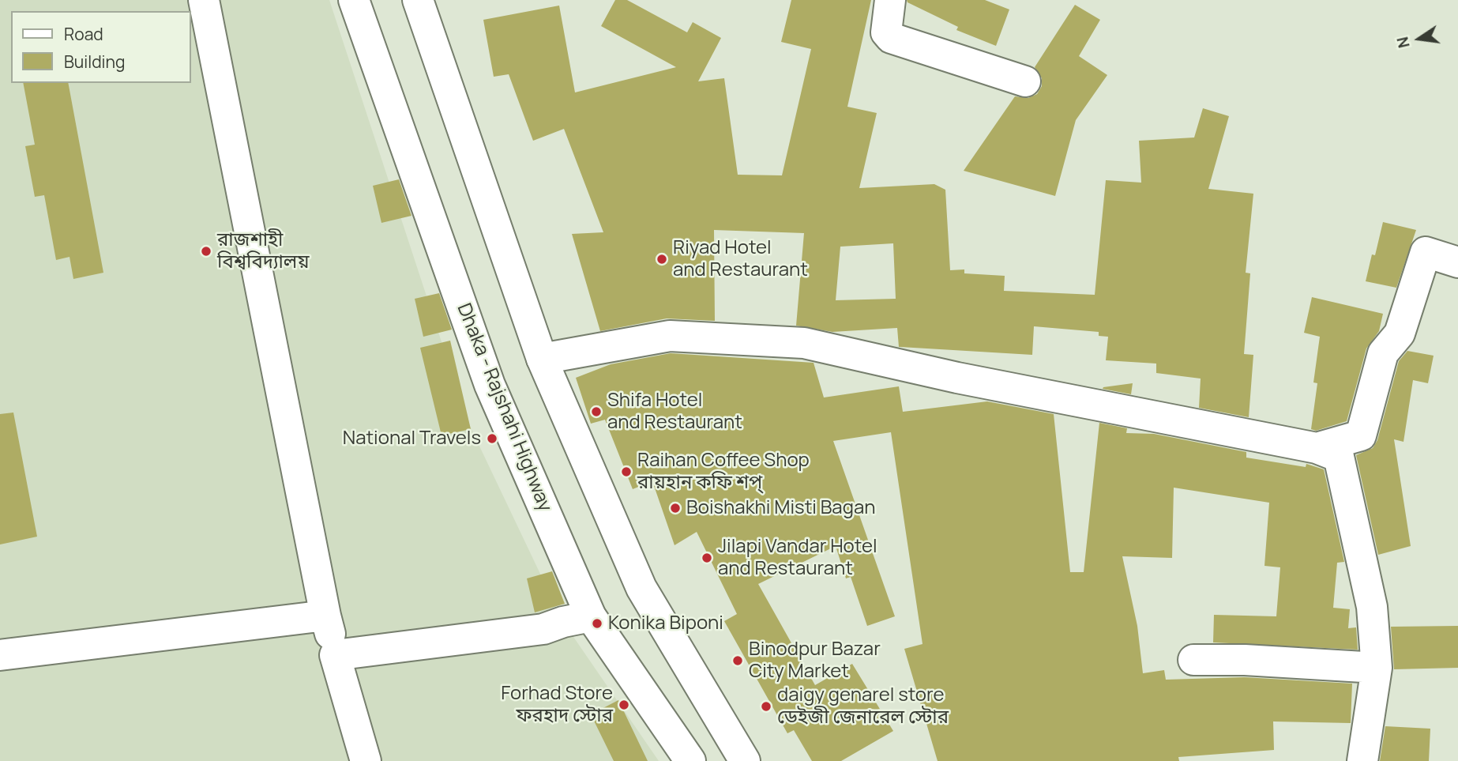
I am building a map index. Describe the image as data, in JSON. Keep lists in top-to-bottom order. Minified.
{"streets":{"main road":["Dhaka - Rajshahi Highway"]},"places":["রাজশাহী বিশ্ববিদ্যালয়","Riyad Hotel and Restaurant","Shifa Hotel and Restaurant","National Travels","Raihan Coffee Shop রায়হান কফি শপ্","Boishakhi Misti Bagan","Jilapi Vandar Hotel and Restaurant","Konika Biponi","Binodpur Bazar City Market","Forhad Store ফরহাদ স্টোর","daigy genarel store ডেইজী জেনারেল স্টোর"],"legend":["Road","Building"],"north":"left"}
